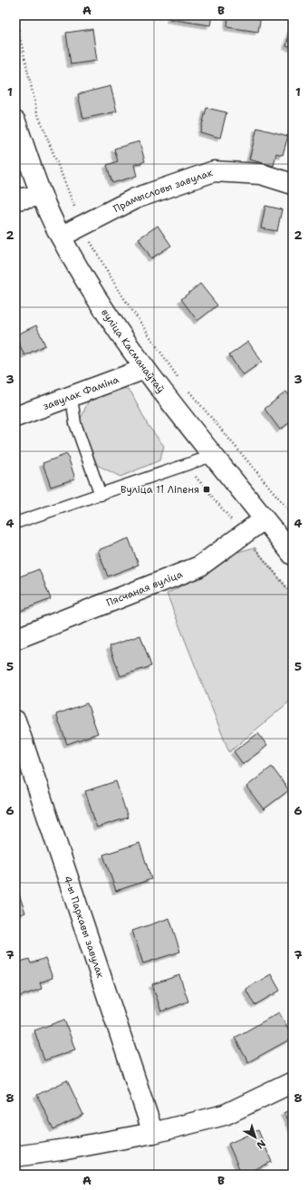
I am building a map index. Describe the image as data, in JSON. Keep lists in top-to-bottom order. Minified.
{"streets":{"street":["Прамысловы завулак","вуліца Касманаўтаў","завулак Фаміна","Пясчаная вуліца","4-ы Паркавы завулак"]},"crossings":[["Прамысловы завулак","вуліца Касманаўтаў"],["вуліца Касманаўтаў","завулак Фаміна"],["вуліца Касманаўтаў","Пясчаная вуліца"]],"places":{"transit":["Вуліца 11 Ліпеня"]},"north":"bottom right","grid":{"columns":["A","B"],"rows":["1","2","3","4","5","6","7","8"]}}
